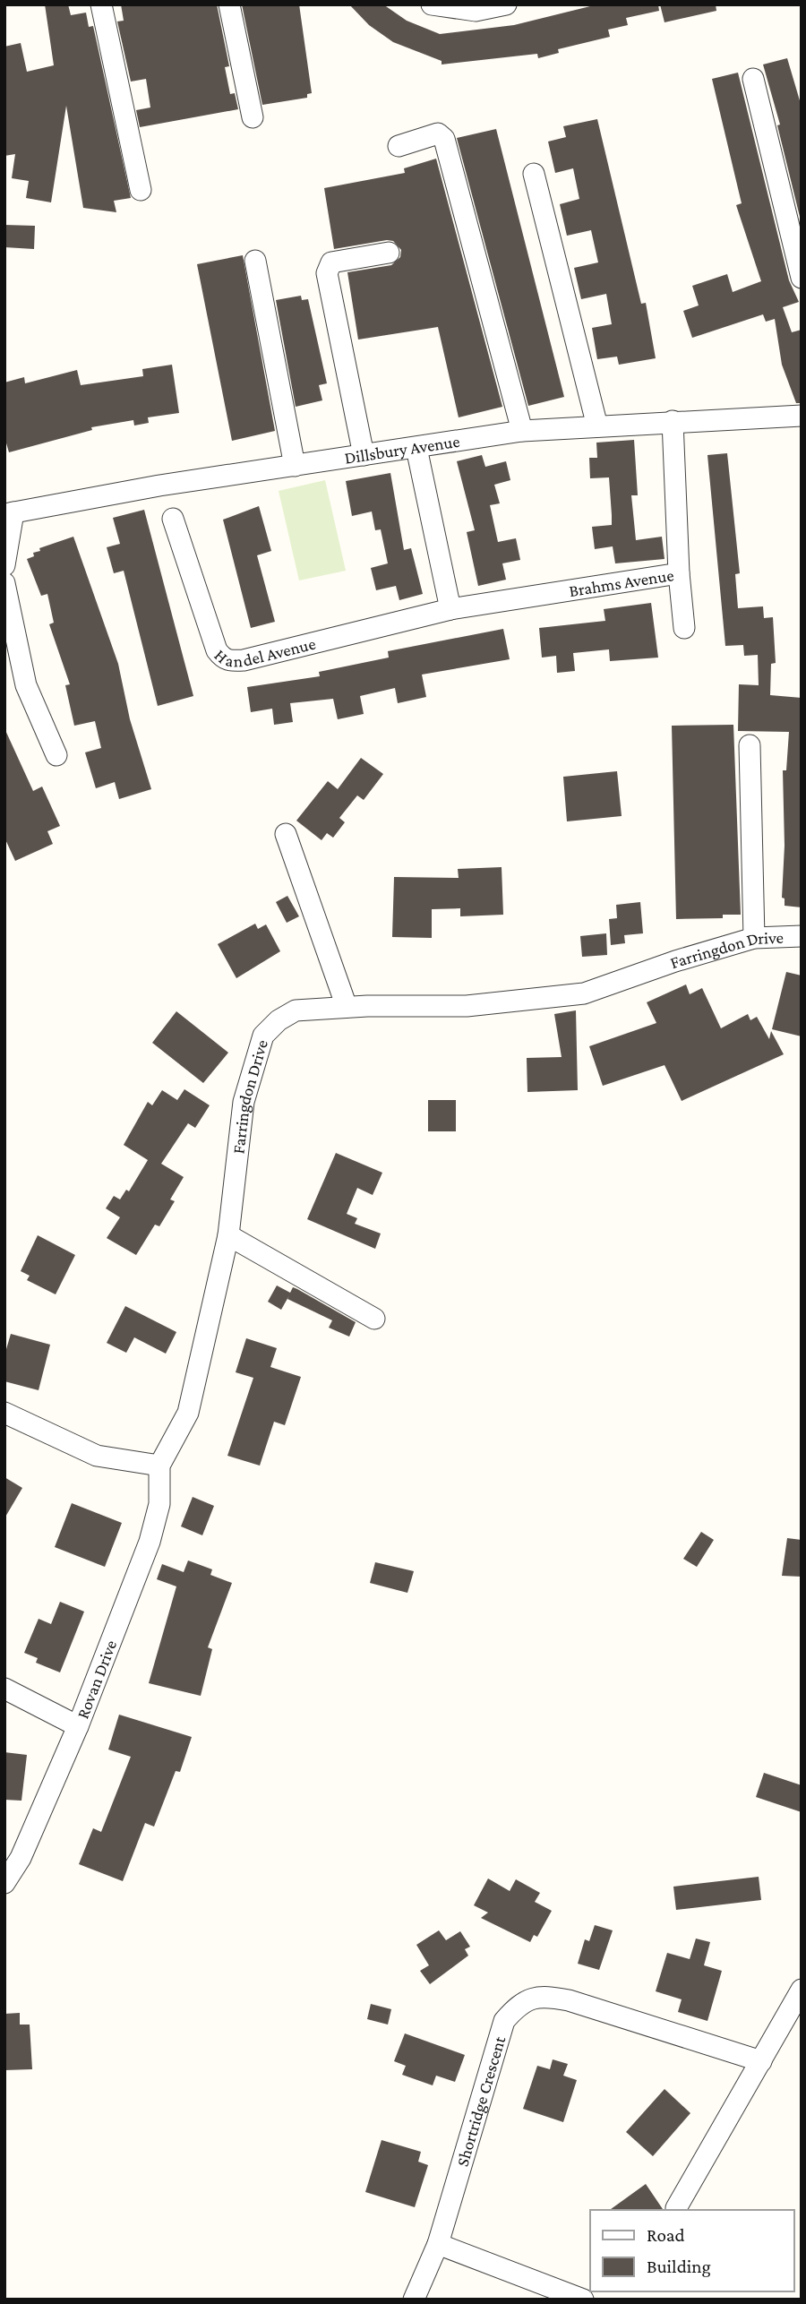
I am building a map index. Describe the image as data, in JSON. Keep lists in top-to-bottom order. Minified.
{"streets":{"street":["Dillsbury Avenue","Brahms Avenue","Handel Avenue","Farringdon Drive","Rovan Drive","Shortridge Crescent"]},"crossings":[["Dillsbury Avenue","Brahms Avenue"],["Brahms Avenue","Handel Avenue"],["Farringdon Drive","Rovan Drive"]],"legend":["Road","Building"]}
